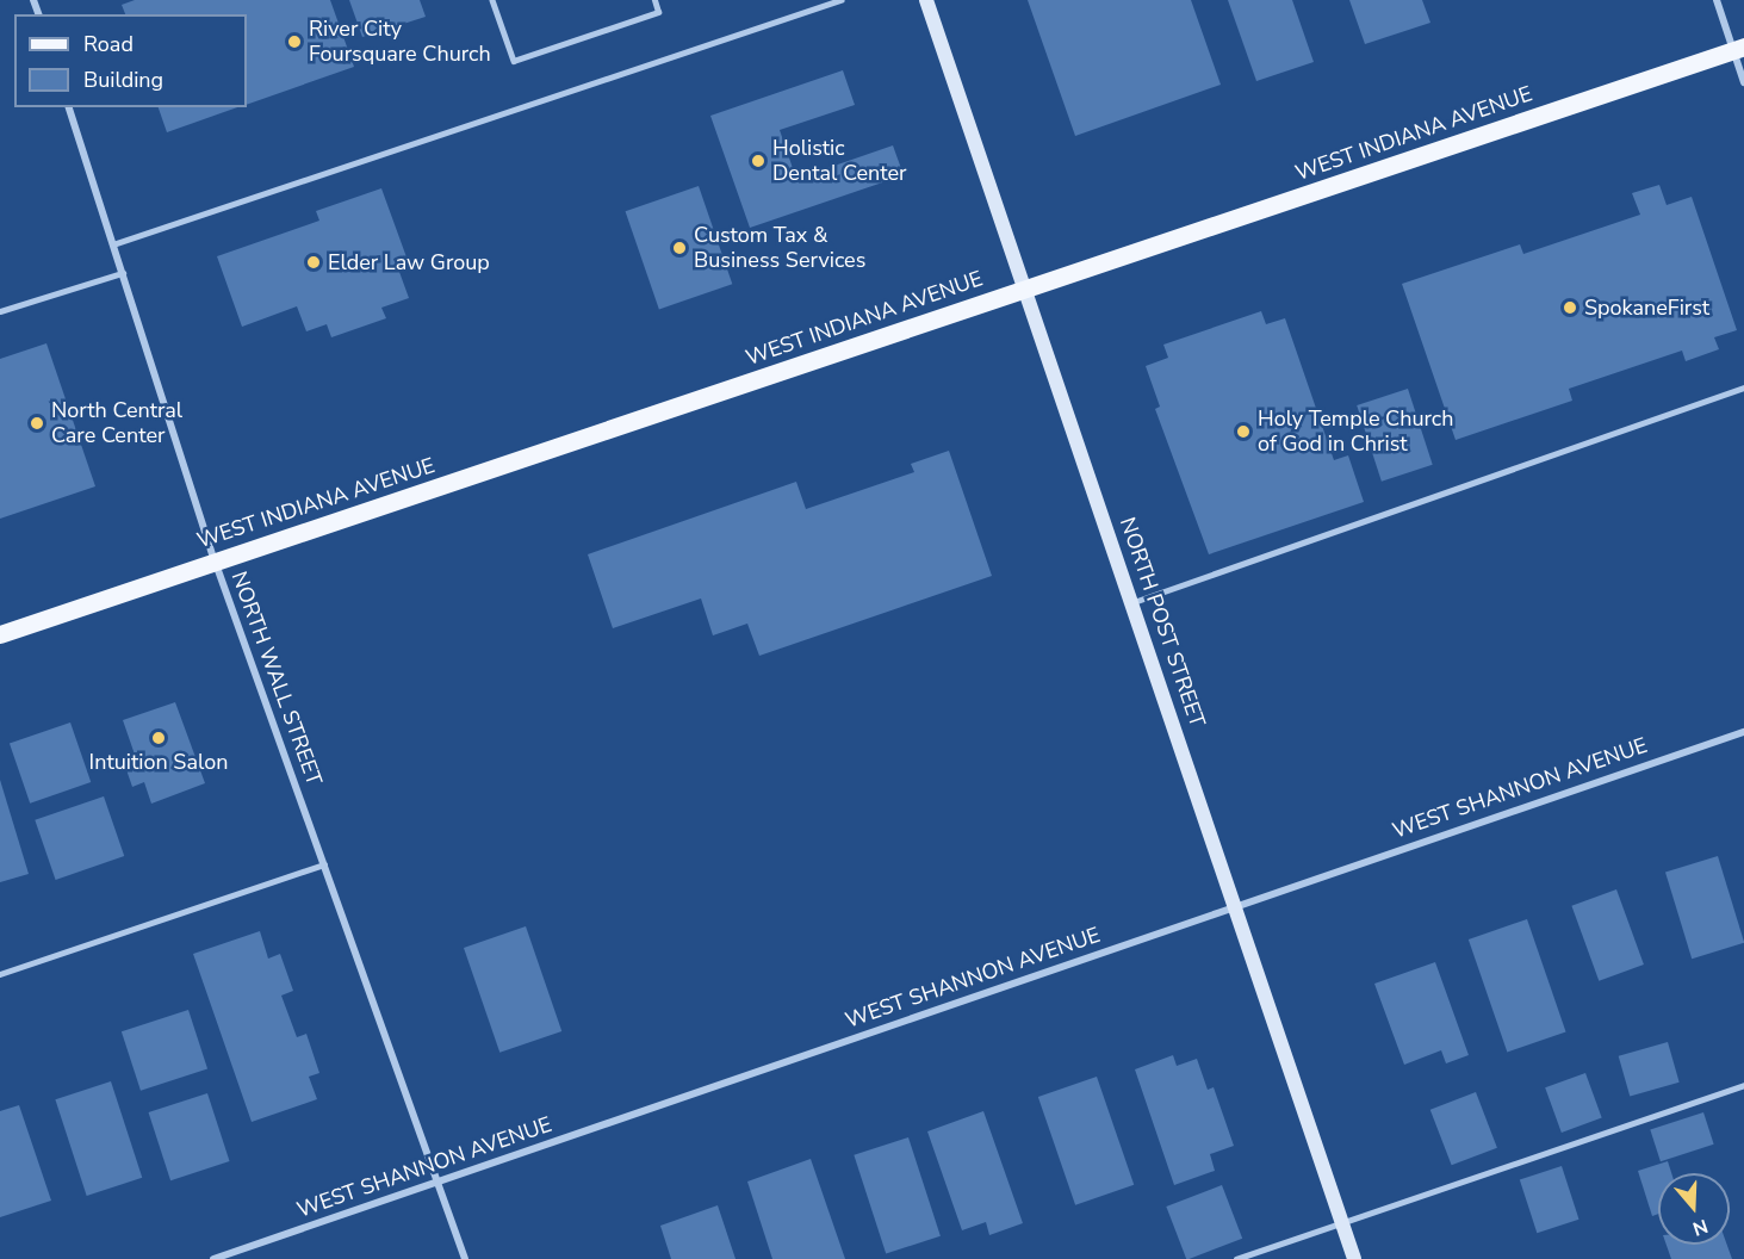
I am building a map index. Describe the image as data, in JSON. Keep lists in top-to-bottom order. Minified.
{"streets":{"main road":["WEST INDIANA AVENUE"],"street":["NORTH POST STREET","NORTH WALL STREET","WEST SHANNON AVENUE"]},"crossings":[["WEST INDIANA AVENUE","NORTH POST STREET"],["WEST INDIANA AVENUE","NORTH WALL STREET"],["NORTH POST STREET","WEST SHANNON AVENUE"],["NORTH WALL STREET","WEST SHANNON AVENUE"]],"places":["River City Foursquare Church","Holistic Dental Center","Custom Tax & Business Services","Elder Law Group","SpokaneFirst","North Central Care Center","Holy Temple Church of God in Christ","Intuition Salon"],"legend":["Road","Building"],"north":"bottom"}
